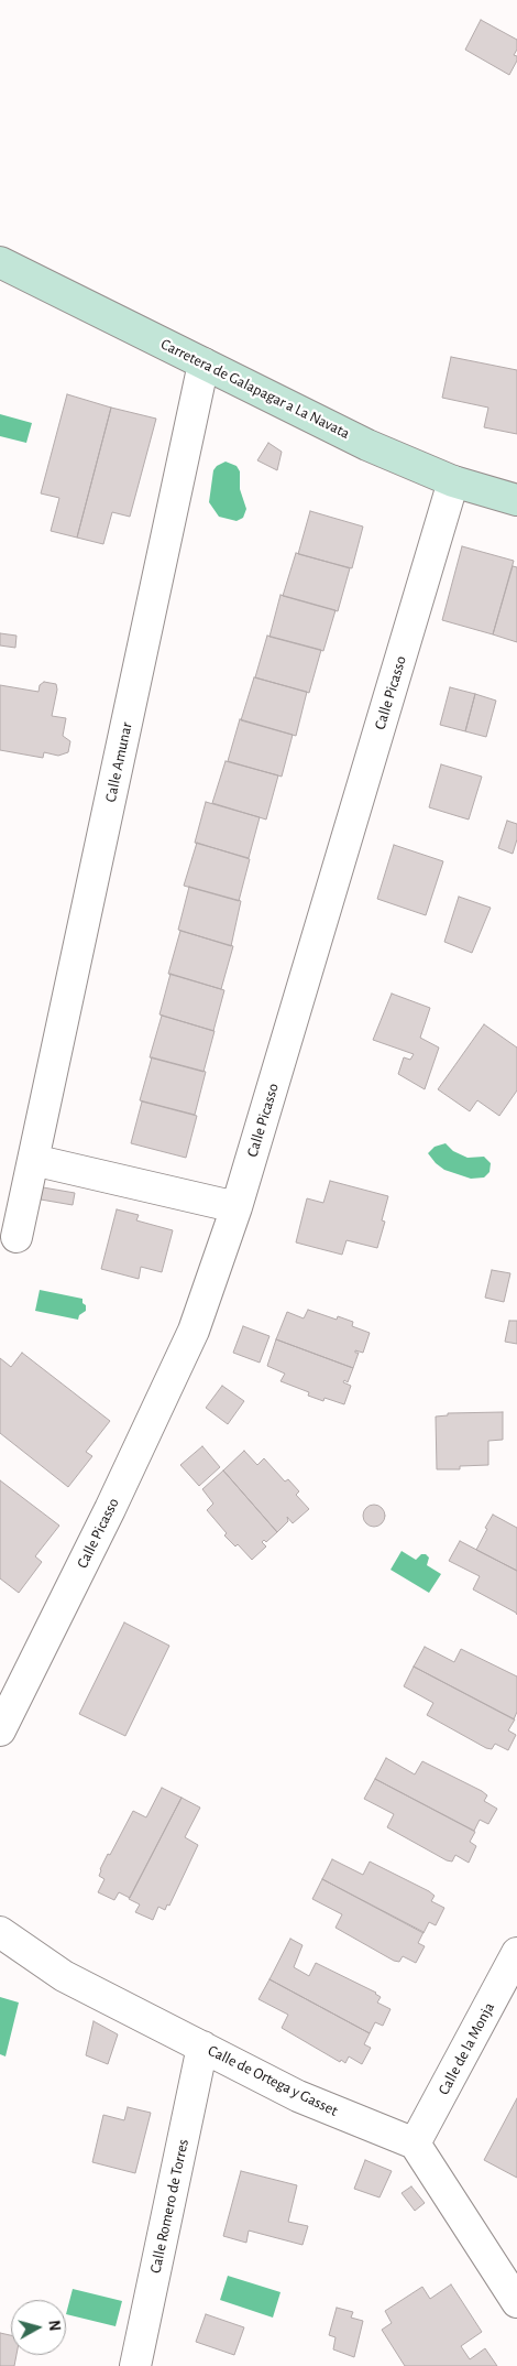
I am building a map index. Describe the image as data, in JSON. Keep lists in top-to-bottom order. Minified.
{"streets":{"main road":["Carretera de Galapagar a La Navata"],"street":["Calle Picasso","Calle Amunar","Calle de la Monja","Calle de Ortega y Gasset","Calle Romero de Torres"]},"crossings":[["Carretera de Galapagar a La Navata","Calle Picasso"],["Carretera de Galapagar a La Navata","Calle Amunar"],["Calle de la Monja","Calle de Ortega y Gasset"],["Calle de Ortega y Gasset","Calle Romero de Torres"]],"north":"right"}
